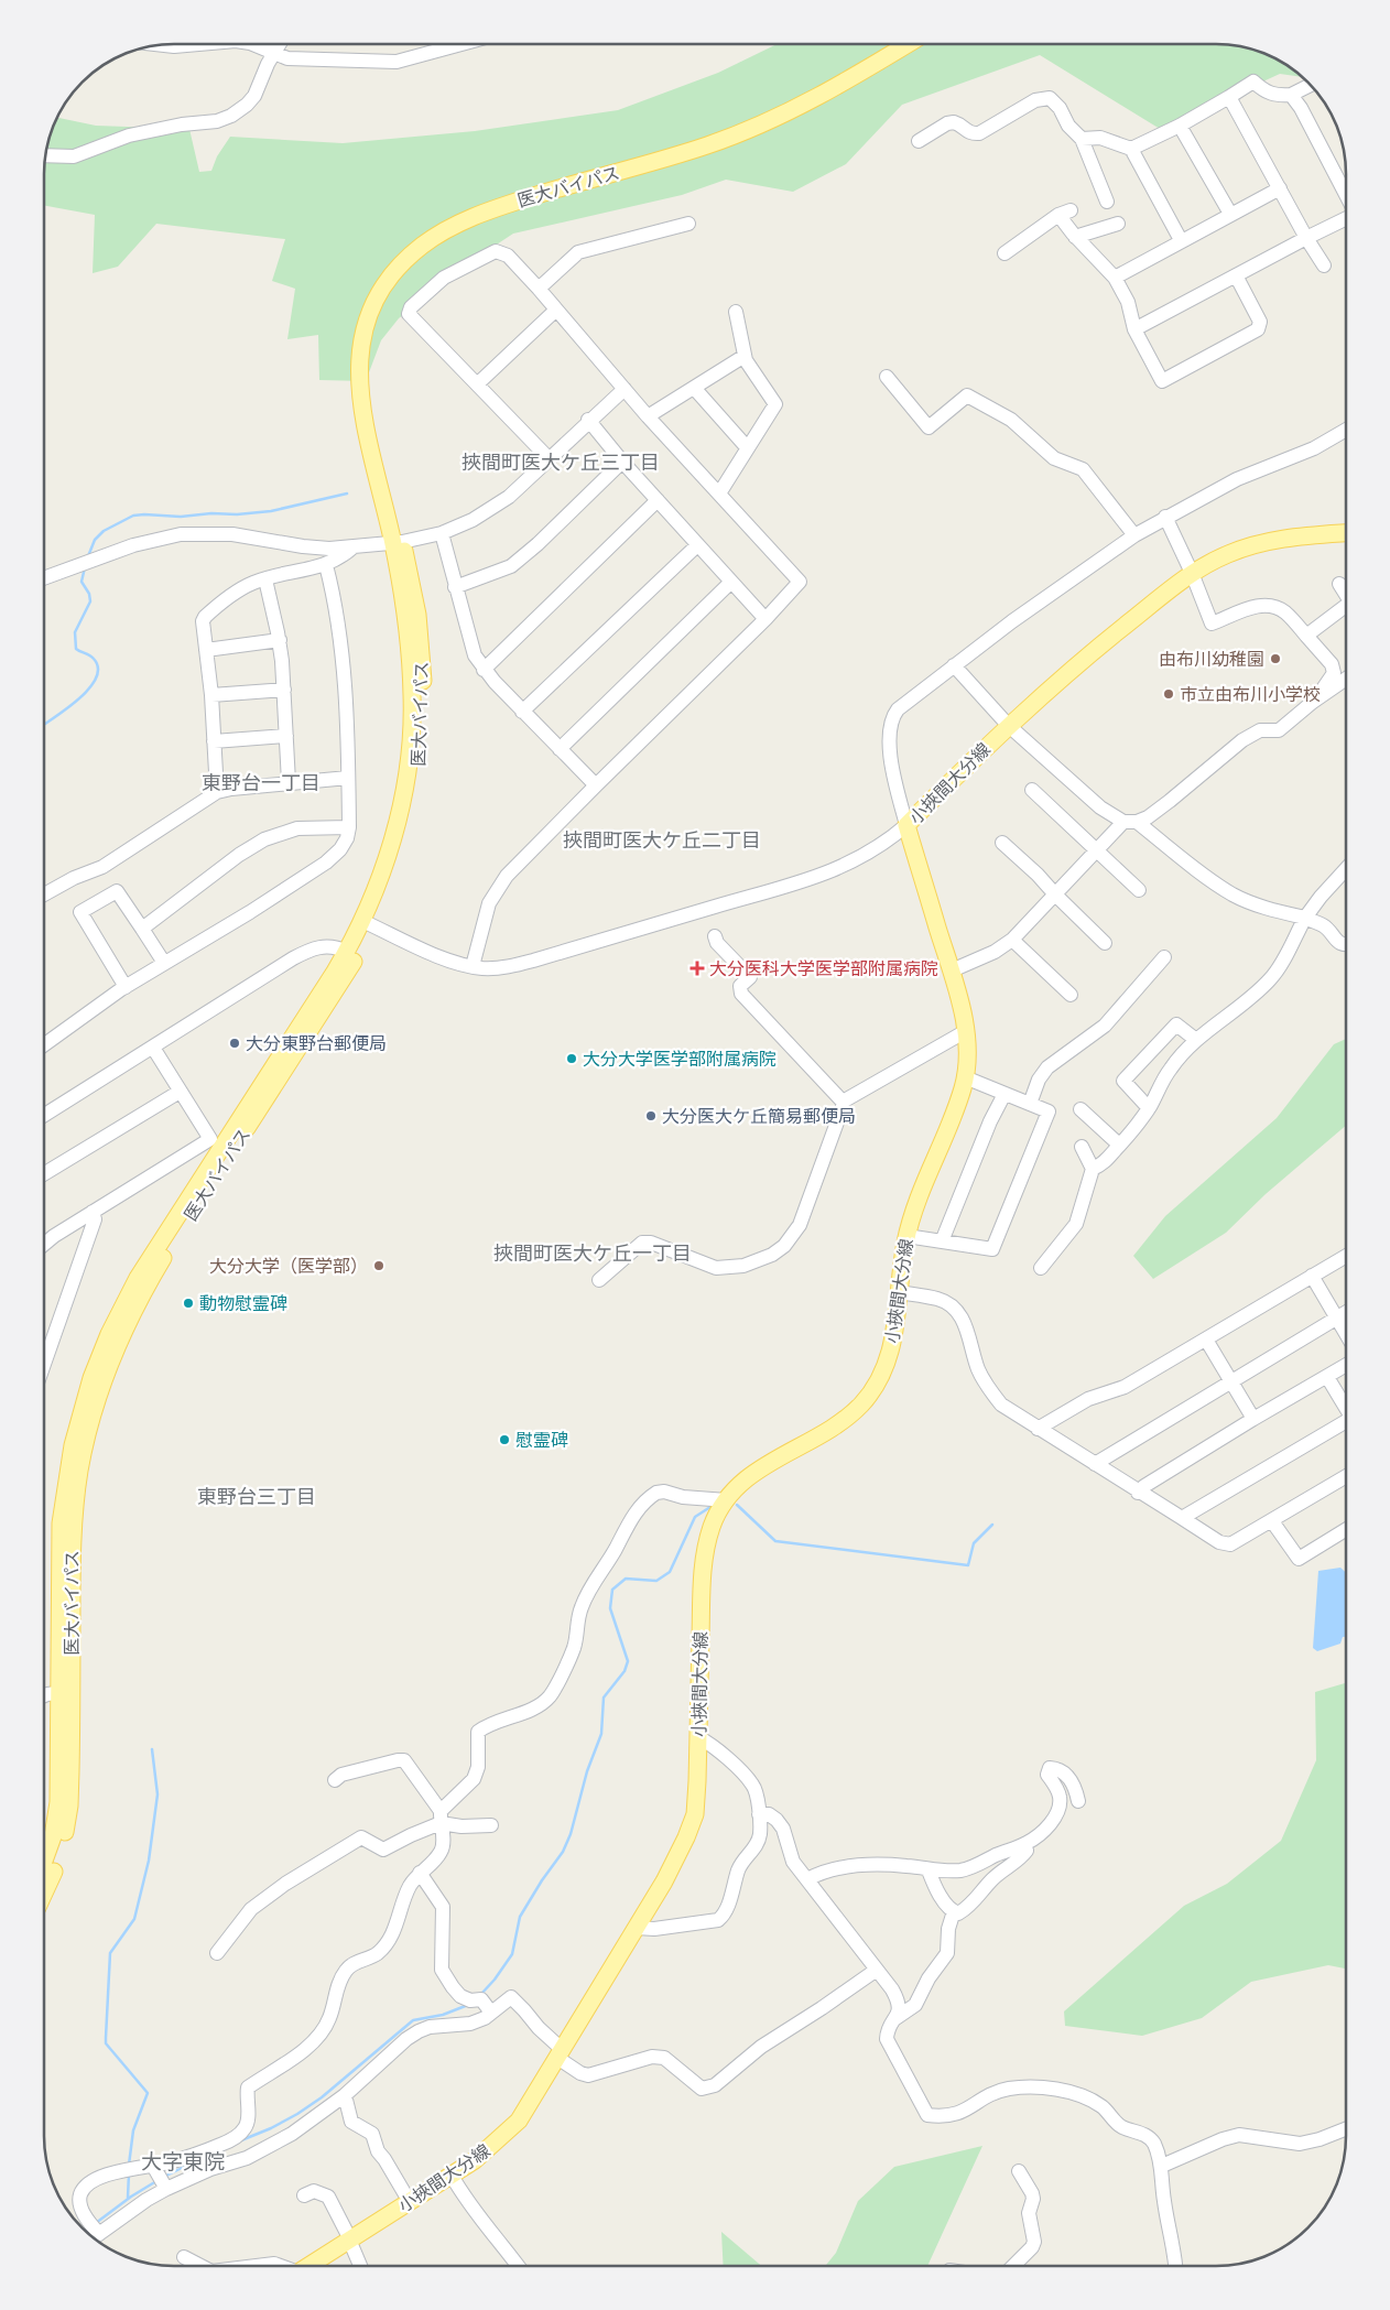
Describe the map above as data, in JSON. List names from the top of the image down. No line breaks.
{"streets":{"main road":["医大バイパス","小挾間大分線"]},"districts":["挾間町医大ケ丘三丁目","東野台一丁目","挾間町医大ケ丘二丁目","挾間町医大ケ丘一丁目","東野台三丁目","大字東院"],"places":{"other":["由布川幼稚園","市立由布川小学校","大分東野台郵便局","大分大学医学部附属病院","大分医大ケ丘簡易郵便局","大分大学（医学部）","動物慰霊碑","慰霊碑"],"health":["大分医科大学医学部附属病院"]}}
